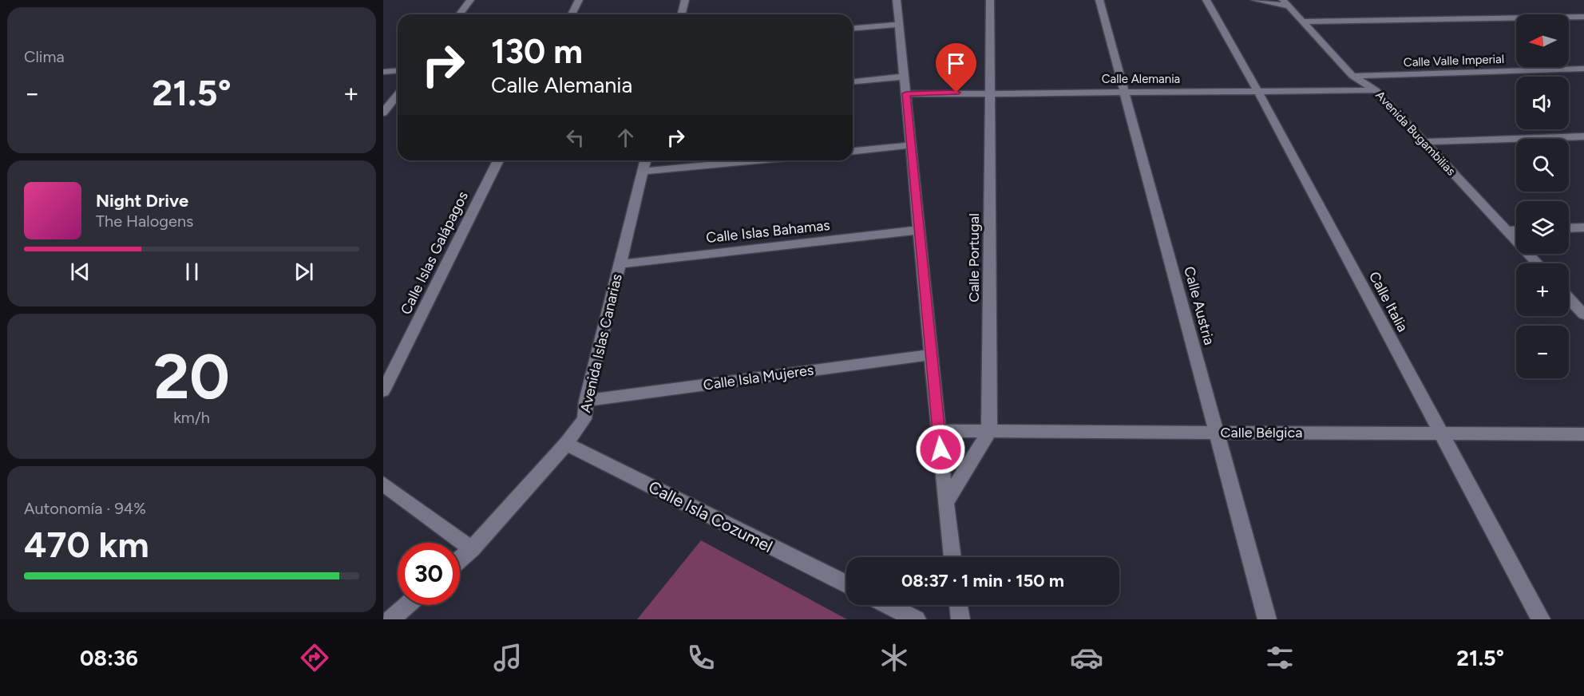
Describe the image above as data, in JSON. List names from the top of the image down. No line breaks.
{"streets":{"street":["Calle Valle Imperial","Calle Alemania","Avenida Bugambilias","Calle Islas Bahamas","Calle Islas Galápagos","Calle Portugal","Calle Italia","Calle Austria","Avenida Islas Canarias","Calle Isla Mujeres","Calle Bélgica","Calle Isla Cozumel"]},"crossings":[["Calle Valle Imperial","Avenida Bugambilias"],["Calle Alemania","Avenida Bugambilias"],["Calle Alemania","Calle Portugal"],["Calle Alemania","Calle Italia"],["Calle Alemania","Calle Austria"],["Calle Islas Bahamas","Avenida Islas Canarias"],["Calle Portugal","Calle Bélgica"],["Calle Italia","Calle Bélgica"],["Calle Austria","Calle Bélgica"],["Avenida Islas Canarias","Calle Isla Mujeres"],["Avenida Islas Canarias","Calle Isla Cozumel"]],"north":"left","page":{"tile":["Clima",["20","km/h"],["Autonomía · 94%","470 km"]],"map_buttons":["+","−"],"turn":["130 m","Calle Alemania"],"heat":["−","21.5°","+"],"song":["Night Drive","The Halogens"],"limit":"30","trip":"08:37 · 1 min · 150 m","tabs":["08:36","21.5°"]}}
